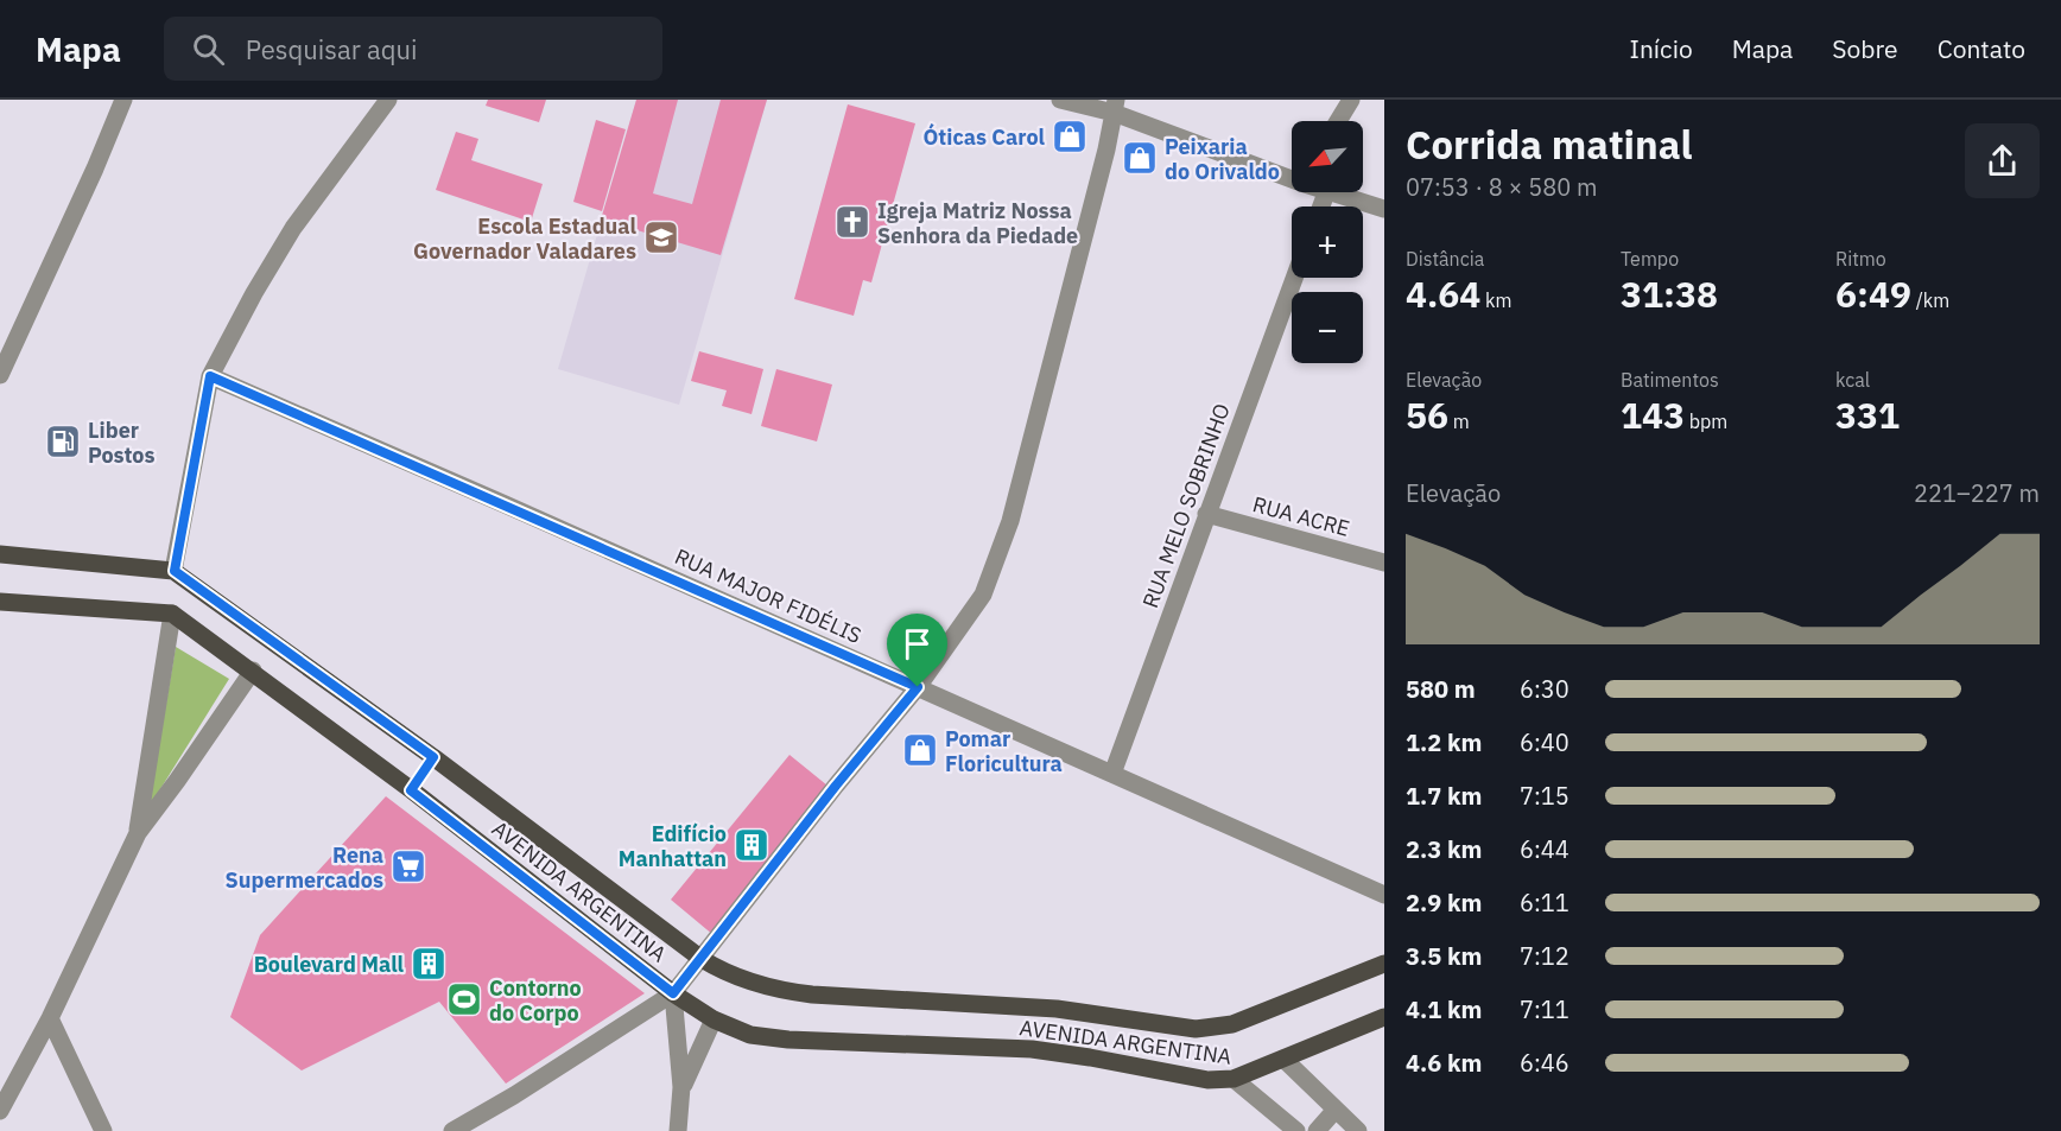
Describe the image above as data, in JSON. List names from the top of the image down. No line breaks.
{"streets":{"main road":["AVENIDA ARGENTINA"],"street":["RUA MELO SOBRINHO","RUA ACRE","RUA MAJOR FIDÉLIS"]},"crossings":[["RUA MELO SOBRINHO","RUA ACRE"],["RUA MELO SOBRINHO","RUA MAJOR FIDÉLIS"]],"places":{"shop":["Óticas Carol","Peixaria do Orivaldo","Pomar Floricultura"],"church":["Igreja Matriz Nossa Senhora da Piedade"],"school or university":["Escola Estadual Governador Valadares"],"fuel station":["Liber Postos"],"building":["Edifício Manhattan","Boulevard Mall"],"supermarket":["Rena Supermercados"],"sports":["Contorno do Corpo"]},"north":"bottom left","page":{"header":"Mapa","search":"Pesquisar aqui","nav":["Início","Mapa","Sobre","Contato"],"heading":["Corrida matinal","07:53 · 8 × 580 m"],"map_buttons":["+","−"],"stats":[["Distância","4.64 km"],["Tempo","31:38"],["Ritmo","6:49 /km"],["Elevação","56 m"],["Batimentos","143 bpm"],["kcal","331"]],"chart":["Elevação","221–227 m"],"list":[{"name":"580 m","note":"6:30"},{"name":"1.2 km","note":"6:40"},{"name":"1.7 km","note":"7:15"},{"name":"2.3 km","note":"6:44"},{"name":"2.9 km","note":"6:11"},{"name":"3.5 km","note":"7:12"},{"name":"4.1 km","note":"7:11"},{"name":"4.6 km","note":"6:46"}]}}
